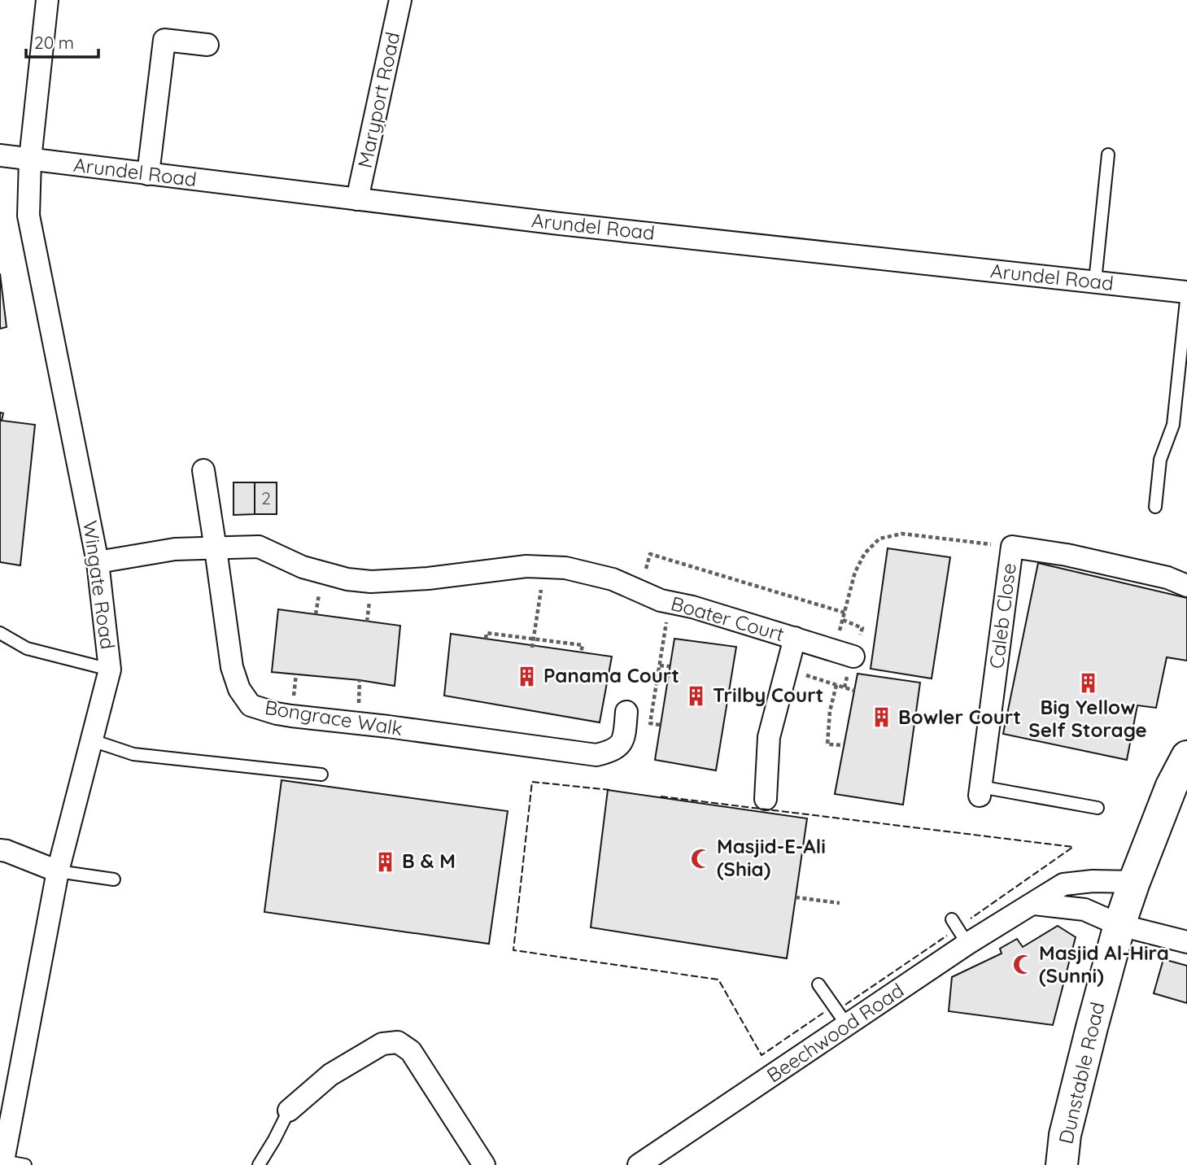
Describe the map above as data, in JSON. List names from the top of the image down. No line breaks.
{"streets":{"main road":["Dunstable Road"],"street":["Maryport Road","Arundel Road","Wingate Road","Caleb Close","Boater Court","Bongrace Walk","Beechwood Road"]},"crossings":[["Maryport Road","Arundel Road"],["Arundel Road","Wingate Road"],["Wingate Road","Boater Court"],["Boater Court","Bongrace Walk"],["Beechwood Road","Dunstable Road"]],"places":{"building":["Panama Court","Big Yellow Self Storage","Trilby Court","Bowler Court","B & M"],"mosque":["Masjid-E-Ali (Shia)","Masjid Al-Hira (Sunni)"]},"house_numbers":["2"],"scale_bar":"20 m"}
